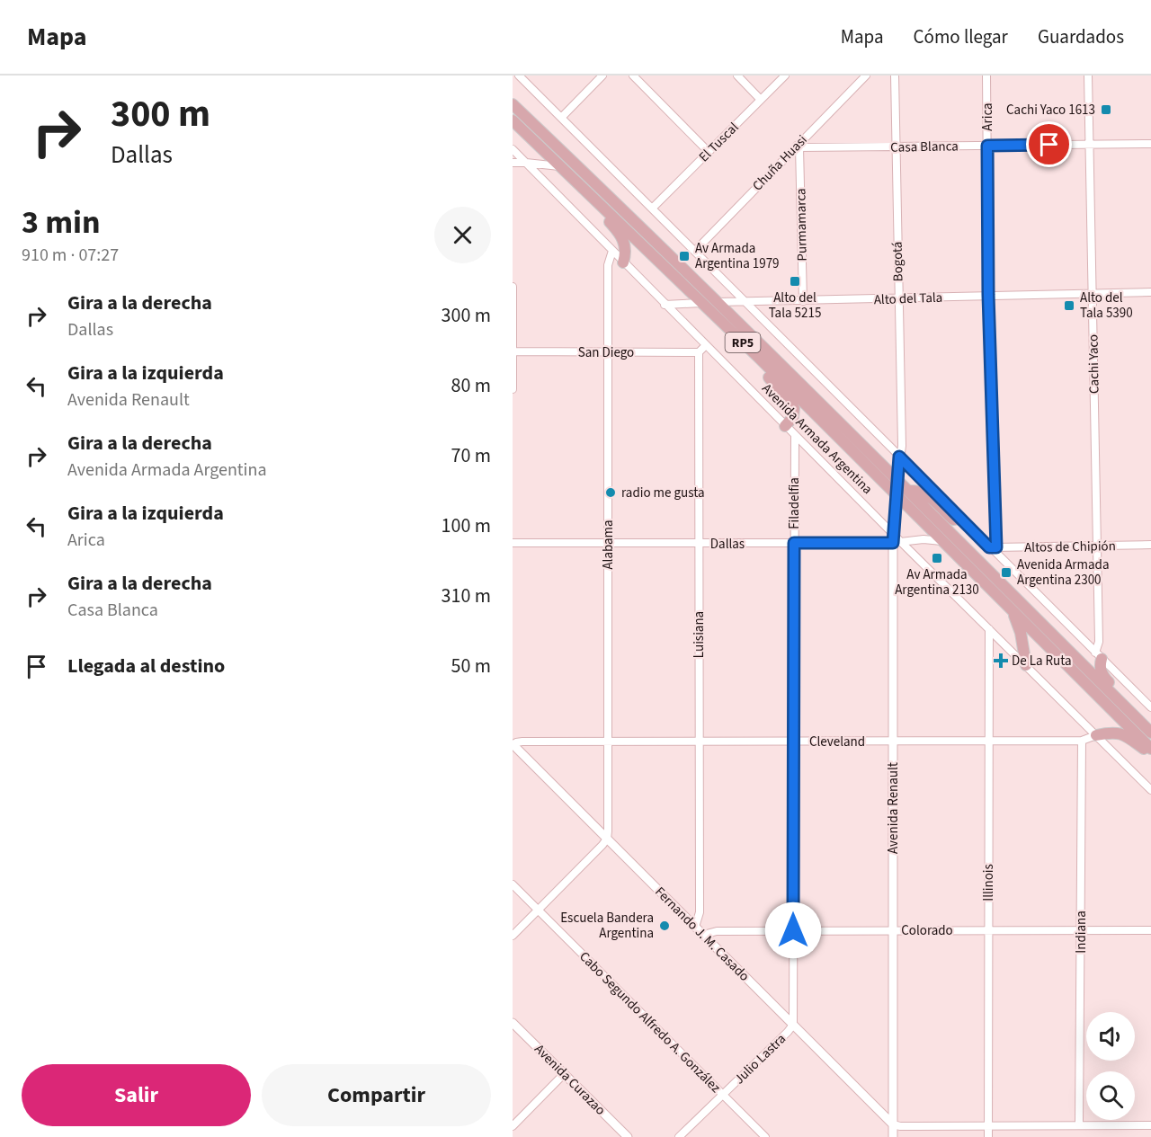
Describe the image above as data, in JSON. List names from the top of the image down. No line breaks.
{"streets":{"main road":["RP5","Avenida Armada Argentina"],"street":["Arica","El Tuscal","Casa Blanca","Chuña Huasi","Purmamarca","Bogotá","Alto del Tala","San Diego","Cachi Yaco","Filadelfia","Dallas","Alabama","Altos de Chipión","Luisiana","Cleveland","Avenida Renault","Illinois","Colorado","Indiana","Fernando J. M. Casado","Cabo Segundo Alfredo A. González","Julio Lastra","Avenida Curazao"]},"crossings":[["Arica","Casa Blanca"],["Arica","Alto del Tala"],["Arica","Altos de Chipión"],["Casa Blanca","Chuña Huasi"],["Casa Blanca","Purmamarca"],["Casa Blanca","Bogotá"],["Casa Blanca","Cachi Yaco"],["Chuña Huasi","Purmamarca"],["Purmamarca","Alto del Tala"],["Bogotá","Alto del Tala"],["Bogotá","Avenida Armada Argentina"],["Bogotá","Avenida Renault"],["Alto del Tala","Cachi Yaco"],["Alto del Tala","Avenida Armada Argentina"],["San Diego","Alabama"],["San Diego","Luisiana"],["Cachi Yaco","Altos de Chipión"],["Avenida Armada Argentina","Filadelfia"],["Avenida Armada Argentina","Dallas"],["Avenida Armada Argentina","Alabama"],["Avenida Armada Argentina","Cleveland"],["Avenida Armada Argentina","Avenida Renault"],["Avenida Armada Argentina","Illinois"],["Filadelfia","Dallas"],["Filadelfia","Cleveland"],["Filadelfia","Colorado"],["Filadelfia","Fernando J. M. Casado"],["Filadelfia","Julio Lastra"],["Dallas","Alabama"],["Dallas","Luisiana"],["Dallas","Avenida Renault"],["Alabama","Cleveland"],["Alabama","Fernando J. M. Casado"],["Luisiana","Cleveland"],["Luisiana","Fernando J. M. Casado"],["Cleveland","Avenida Renault"],["Cleveland","Illinois"],["Cleveland","Indiana"],["Cleveland","Fernando J. M. Casado"],["Avenida Renault","Colorado"],["Avenida Renault","Fernando J. M. Casado"],["Illinois","Colorado"],["Colorado","Indiana"],["Colorado","Fernando J. M. Casado"],["Fernando J. M. Casado","Julio Lastra"],["Cabo Segundo Alfredo A. González","Julio Lastra"]],"places":{"transit":["Cachi Yaco 1613","Av Armada Argentina 1979","Alto del Tala 5215","Alto del Tala 5390","Av Armada Argentina 2130","Avenida Armada Argentina 2300"],"other":["radio me gusta","Escuela Bandera Argentina"],"health":["De La Ruta"]},"page":{"header":"Mapa","nav":["Mapa","Cómo llegar","Guardados"],"turn":["300 m","Dallas"],"heading":["3 min","910 m · 07:27"],"list":[{"name":"Gira a la derecha","note":"Dallas","value":"300 m"},{"name":"Gira a la izquierda","note":"Avenida Renault","value":"80 m"},{"name":"Gira a la derecha","note":"Avenida Armada Argentina","value":"70 m"},{"name":"Gira a la izquierda","note":"Arica","value":"100 m"},{"name":"Gira a la derecha","note":"Casa Blanca","value":"310 m"},{"name":"Llegada al destino","value":"50 m"}],"buttons":["Salir","Compartir"]}}
